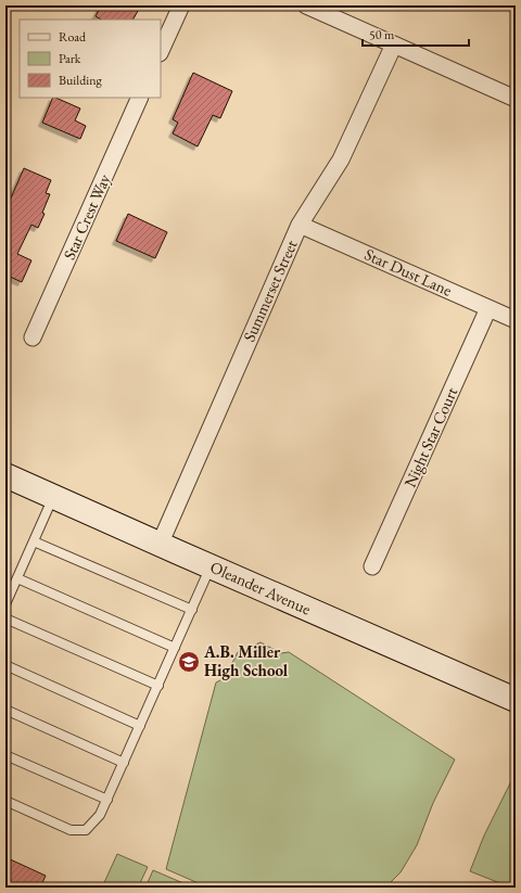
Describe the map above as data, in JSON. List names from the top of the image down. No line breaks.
{"streets":{"street":["Star Crest Way","Star Dust Lane","Summerset Street","Night Star Court","Oleander Avenue"]},"crossings":[["Star Dust Lane","Summerset Street"],["Star Dust Lane","Night Star Court"],["Summerset Street","Oleander Avenue"]],"places":{"school or university":["A.B. Miller High School"]},"legend":["Road","Park","Building"],"scale_bar":"50 m"}
